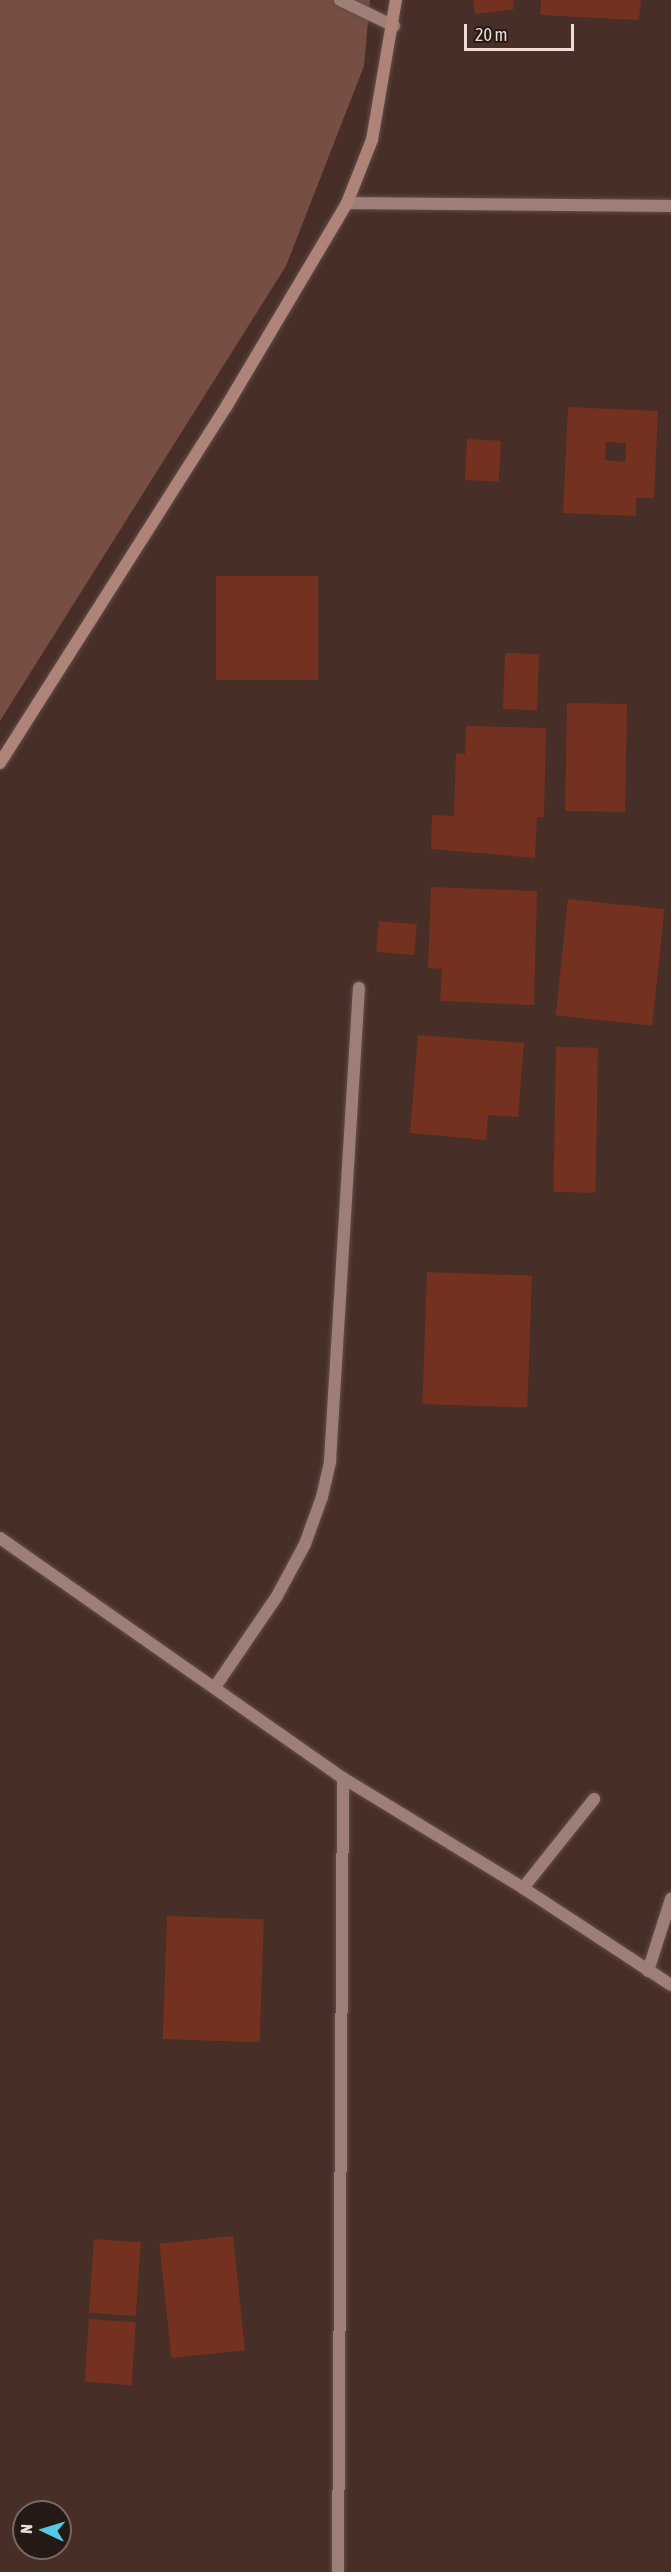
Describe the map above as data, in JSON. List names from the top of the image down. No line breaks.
{"scale_bar":"20 m","north":"left"}
